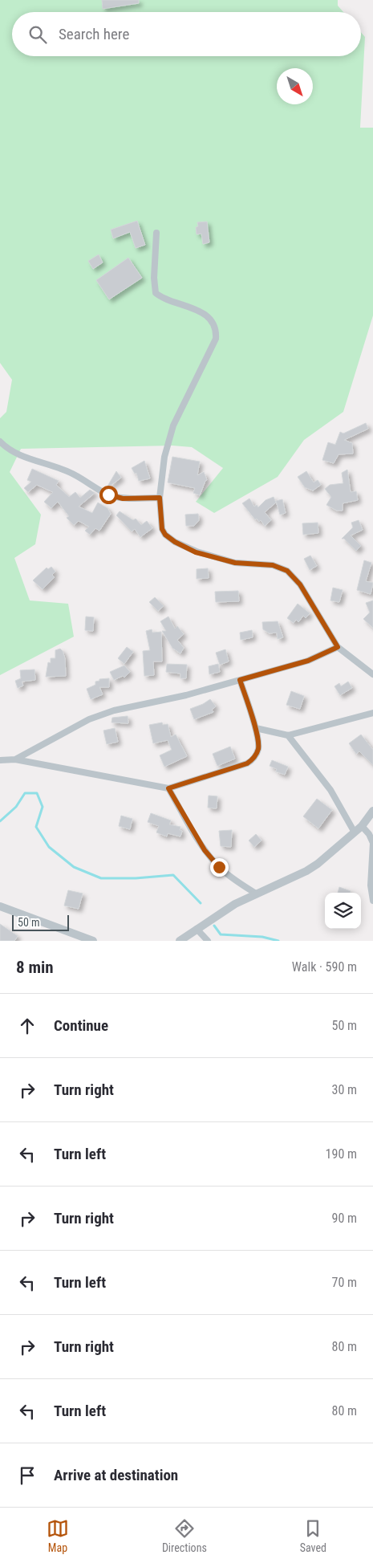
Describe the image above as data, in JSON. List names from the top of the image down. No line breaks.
{"scale_bar":"50 m","north":"bottom right","page":{"search":"Search here","scale":"50 m","heading":["8 min","Walk · 590 m"],"list":[["Continue","50 m"],["Turn right","30 m"],["Turn left","190 m"],["Turn right","90 m"],["Turn left","70 m"],["Turn right","80 m"],["Turn left","80 m"],"Arrive at destination"],"nav":["Map","Directions","Saved"]}}
